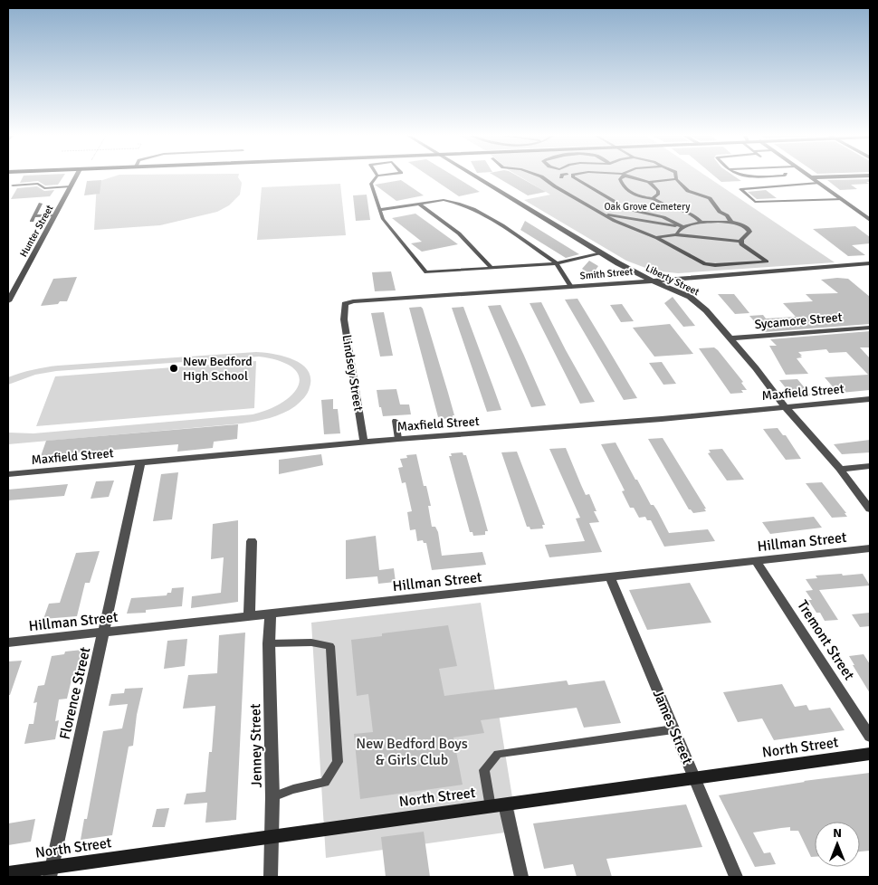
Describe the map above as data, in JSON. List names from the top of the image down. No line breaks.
{"streets":{"main road":["North Street"],"street":["Hunter Street","Smith Street","Liberty Street","Sycamore Street","Lindsey Street","Maxfield Street","Hillman Street","Tremont Street","Florence Street","James Street","Jenney Street"]},"crossings":[["Smith Street","Liberty Street"],["Smith Street","Lindsey Street"],["Liberty Street","Sycamore Street"],["Liberty Street","Maxfield Street"],["Lindsey Street","Maxfield Street"],["Maxfield Street","Florence Street"],["Hillman Street","Tremont Street"],["Hillman Street","Florence Street"],["Hillman Street","James Street"],["Hillman Street","Jenney Street"],["Florence Street","North Street"],["James Street","North Street"],["Jenney Street","North Street"]],"parks":["Oak Grove Cemetery","New Bedford Boys & Girls Club"],"places":["New Bedford High School"],"north":"top"}
